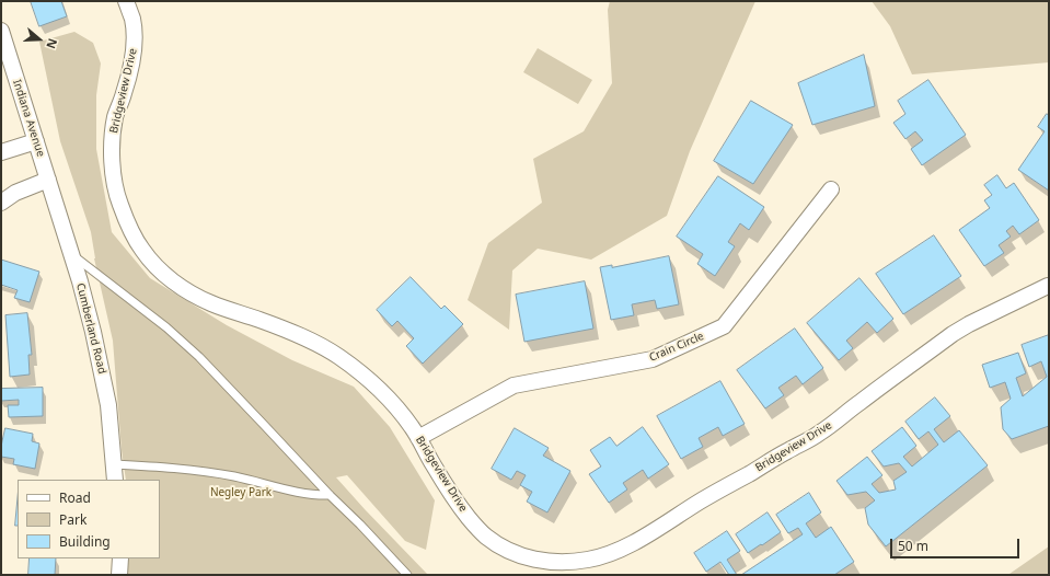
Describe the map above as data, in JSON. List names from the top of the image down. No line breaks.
{"streets":{"street":["Bridgeview Drive","Indiana Avenue","Cumberland Road","Crain Circle"]},"crossings":[["Bridgeview Drive","Crain Circle"],["Indiana Avenue","Cumberland Road"]],"parks":["Negley Park"],"legend":["Road","Park","Building"],"scale_bar":"50 m","north":"right"}
